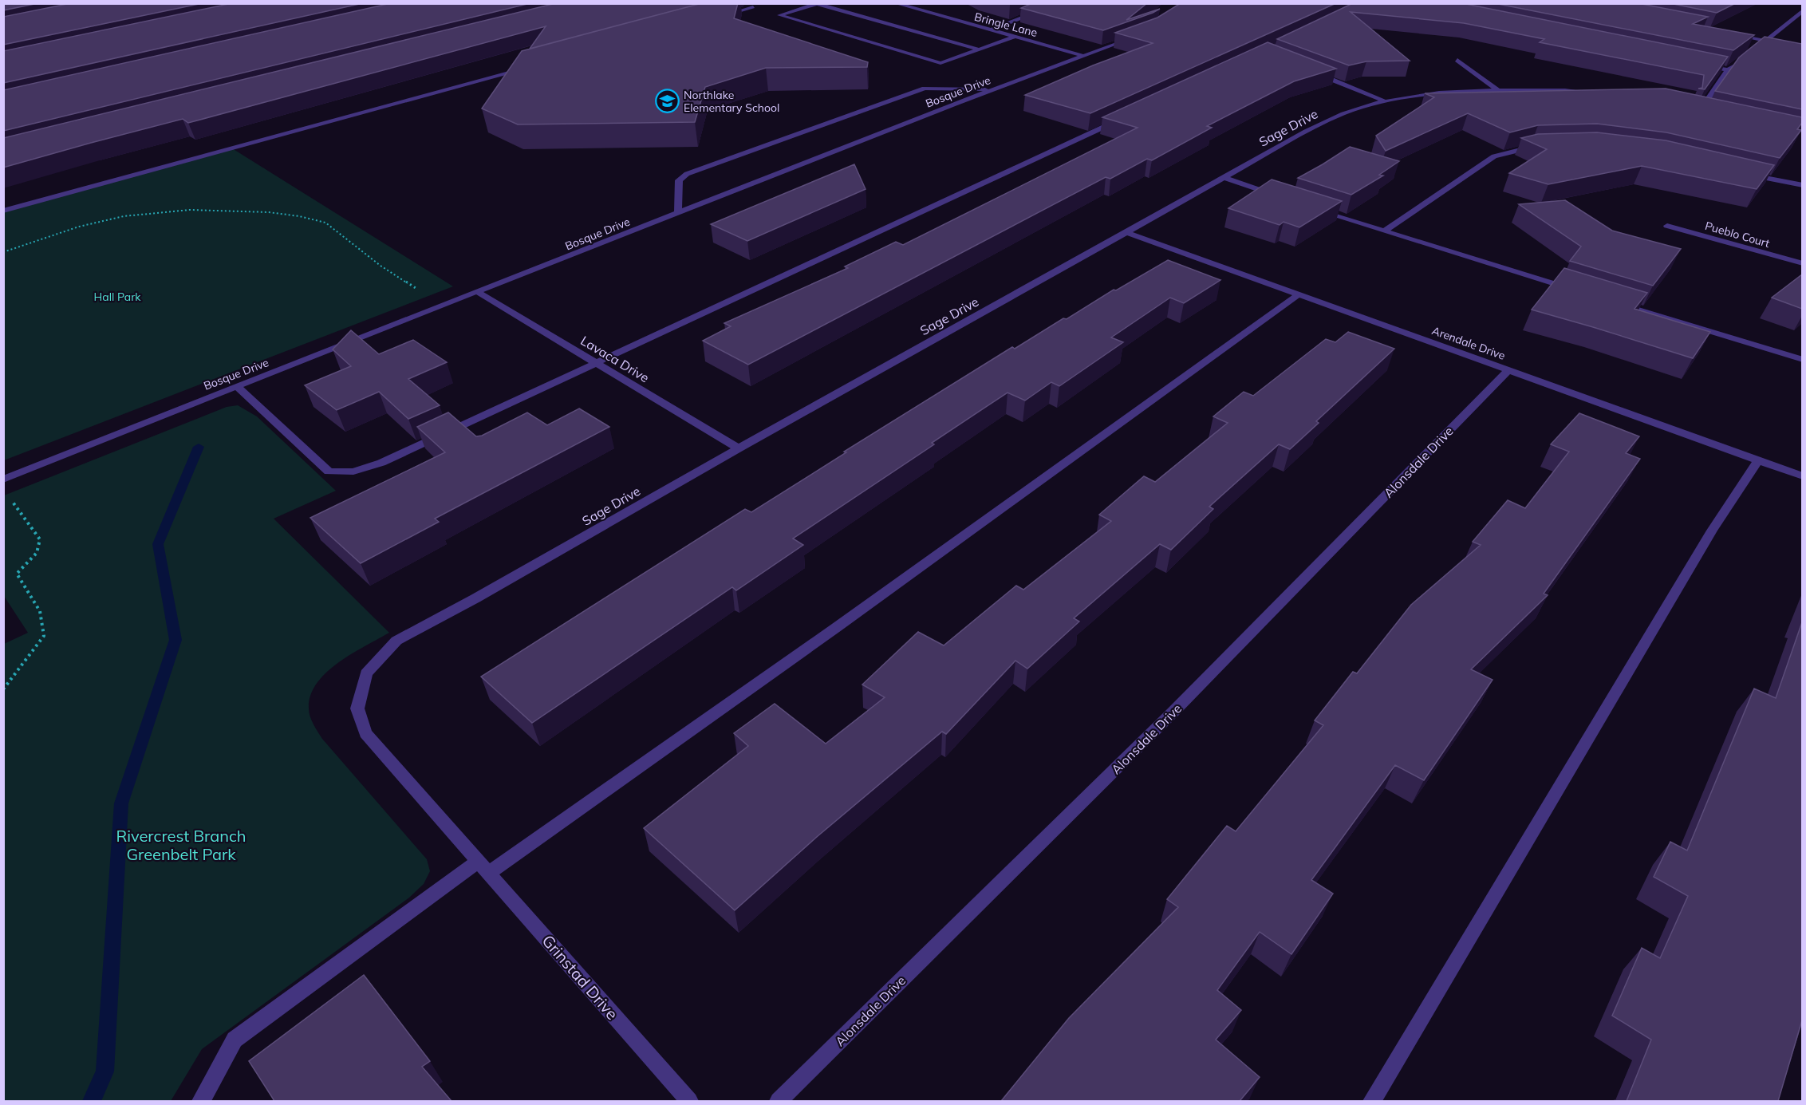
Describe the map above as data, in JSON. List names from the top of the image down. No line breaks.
{"streets":{"street":["Bringle Lane","Bosque Drive","Sage Drive","Pueblo Court","Arendale Drive","Lavaca Drive","Alonsdale Drive","Grinstad Drive"]},"crossings":[["Bringle Lane","Bosque Drive"],["Bosque Drive","Lavaca Drive"],["Sage Drive","Arendale Drive"],["Sage Drive","Lavaca Drive"],["Sage Drive","Grinstad Drive"],["Arendale Drive","Alonsdale Drive"]],"parks":["Hall Park","Rivercrest Branch Greenbelt Park"],"places":{"school or university":["Northlake Elementary School"]}}
